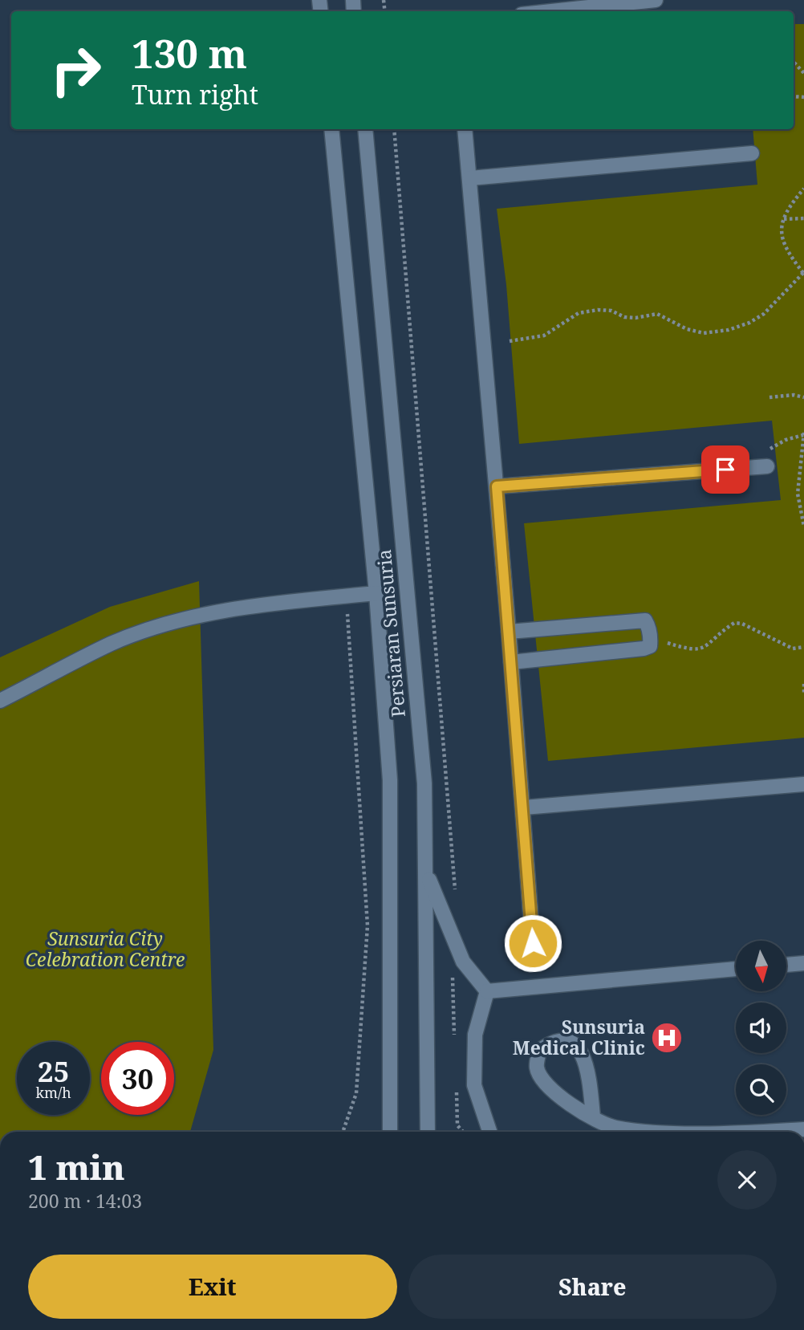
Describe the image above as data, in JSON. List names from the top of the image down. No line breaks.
{"streets":{"street":["Persiaran Sunsuria"]},"parks":["Sunsuria City Celebration Centre"],"places":{"hospital":["Sunsuria Medical Clinic"]},"north":"bottom","page":{"turn":["130 m","Turn right"],"speed":"25 km/h","limit":"30","heading":["1 min","200 m · 14:03"],"buttons":["Exit","Share"]}}
